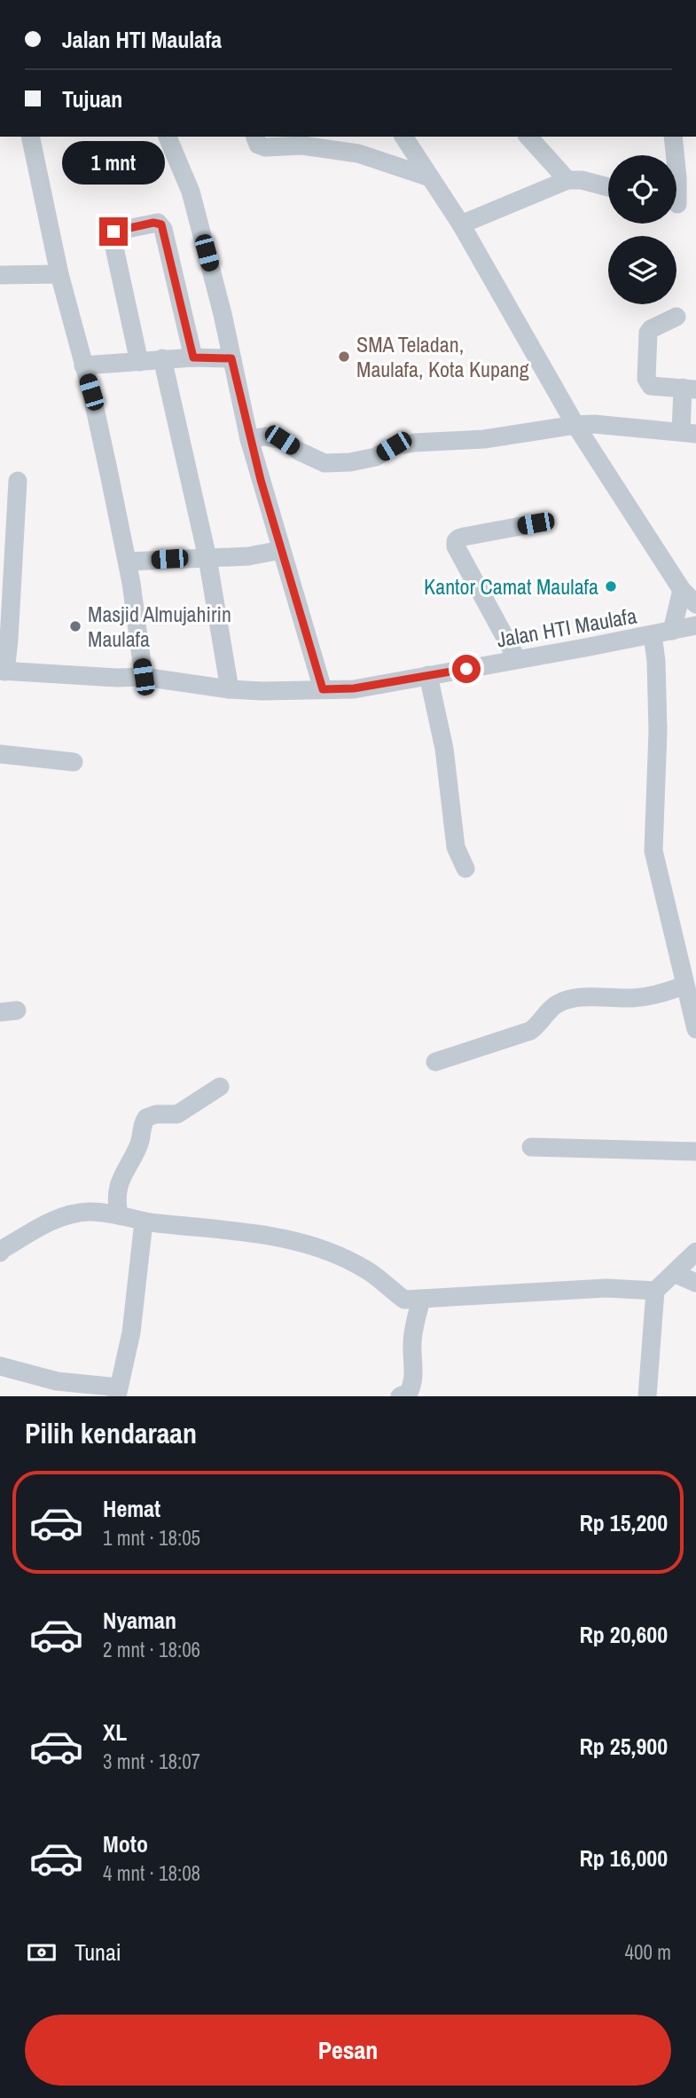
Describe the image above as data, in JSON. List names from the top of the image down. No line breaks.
{"streets":{"street":["Jalan HTI Maulafa"]},"places":["SMA Teladan, Maulafa, Kota Kupang","Kantor Camat Maulafa","Masjid Almujahirin Maulafa"],"page":{"banner":["Jalan HTI Maulafa","Tujuan"],"bubble":"1 mnt","heading":"Pilih kendaraan","list":[{"name":"Hemat","note":"1 mnt · 18:05","value":"Rp 15,200"},{"name":"Nyaman","note":"2 mnt · 18:06","value":"Rp 20,600"},{"name":"XL","note":"3 mnt · 18:07","value":"Rp 25,900"},{"name":"Moto","note":"4 mnt · 18:08","value":"Rp 16,000"}],"pay":["Tunai","400 m"],"buttons":"Pesan"}}
